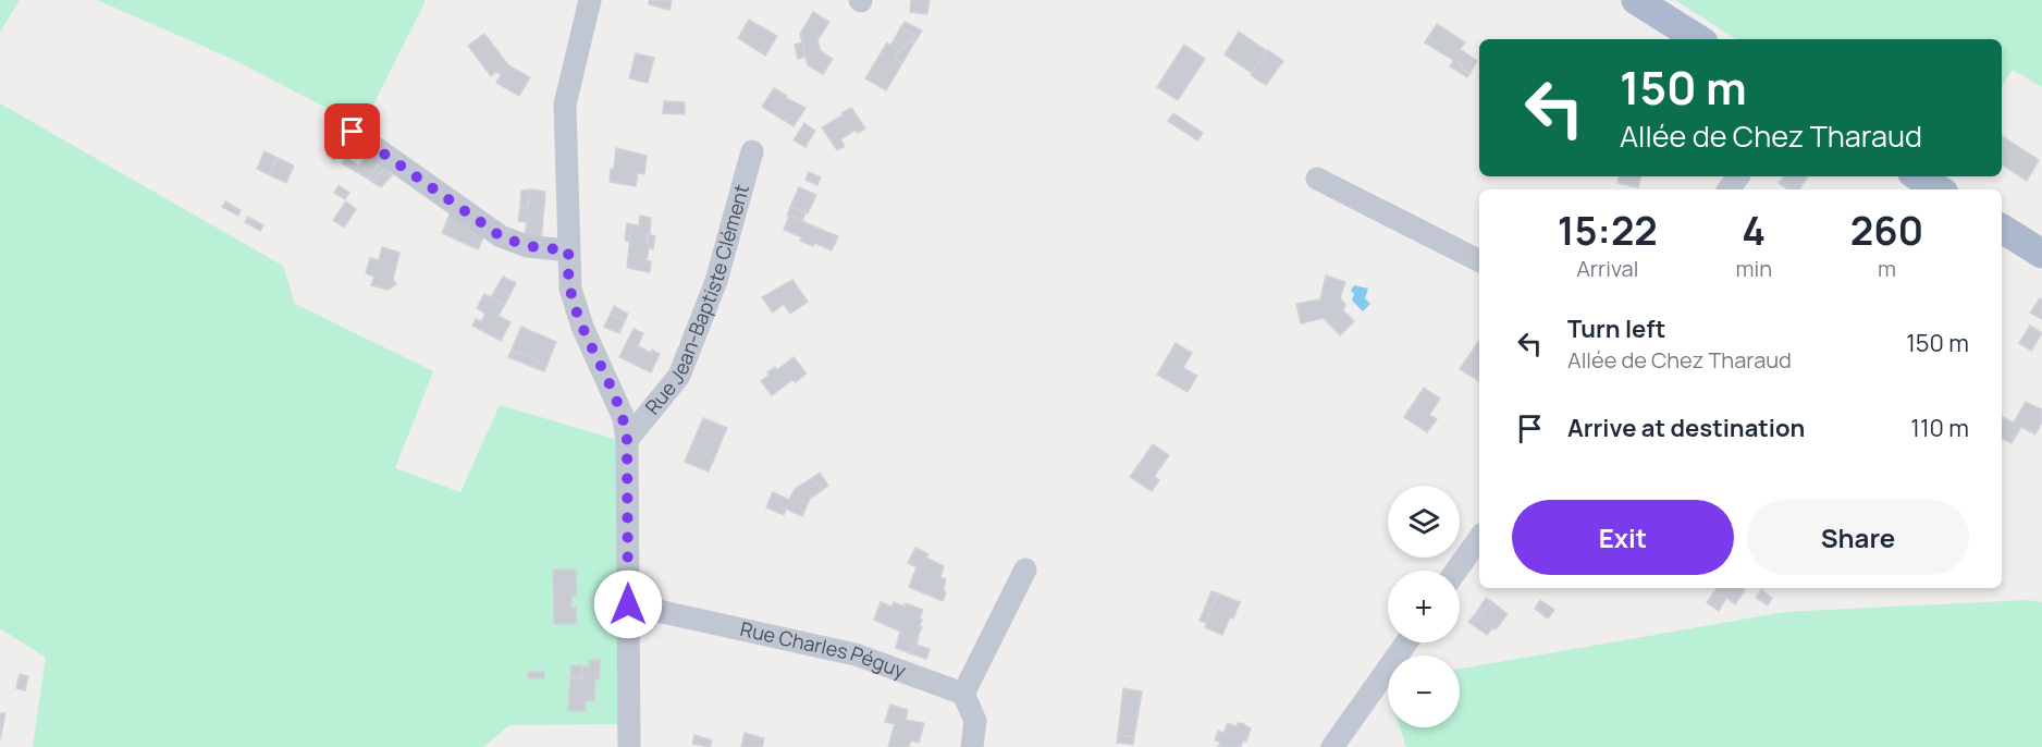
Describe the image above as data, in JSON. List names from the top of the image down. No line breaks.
{"streets":{"street":["Rue Jean-Baptiste Clément","Rue Charles Péguy"]},"page":{"turn":["150 m","Allée de Chez Tharaud"],"eta":["15:22","Arrival","4","min","260","m"],"list":[{"name":"Turn left","note":"Allée de Chez Tharaud","value":"150 m"},{"name":"Arrive at destination","value":"110 m"}],"map_buttons":["+","−"],"buttons":["Exit","Share"]}}
